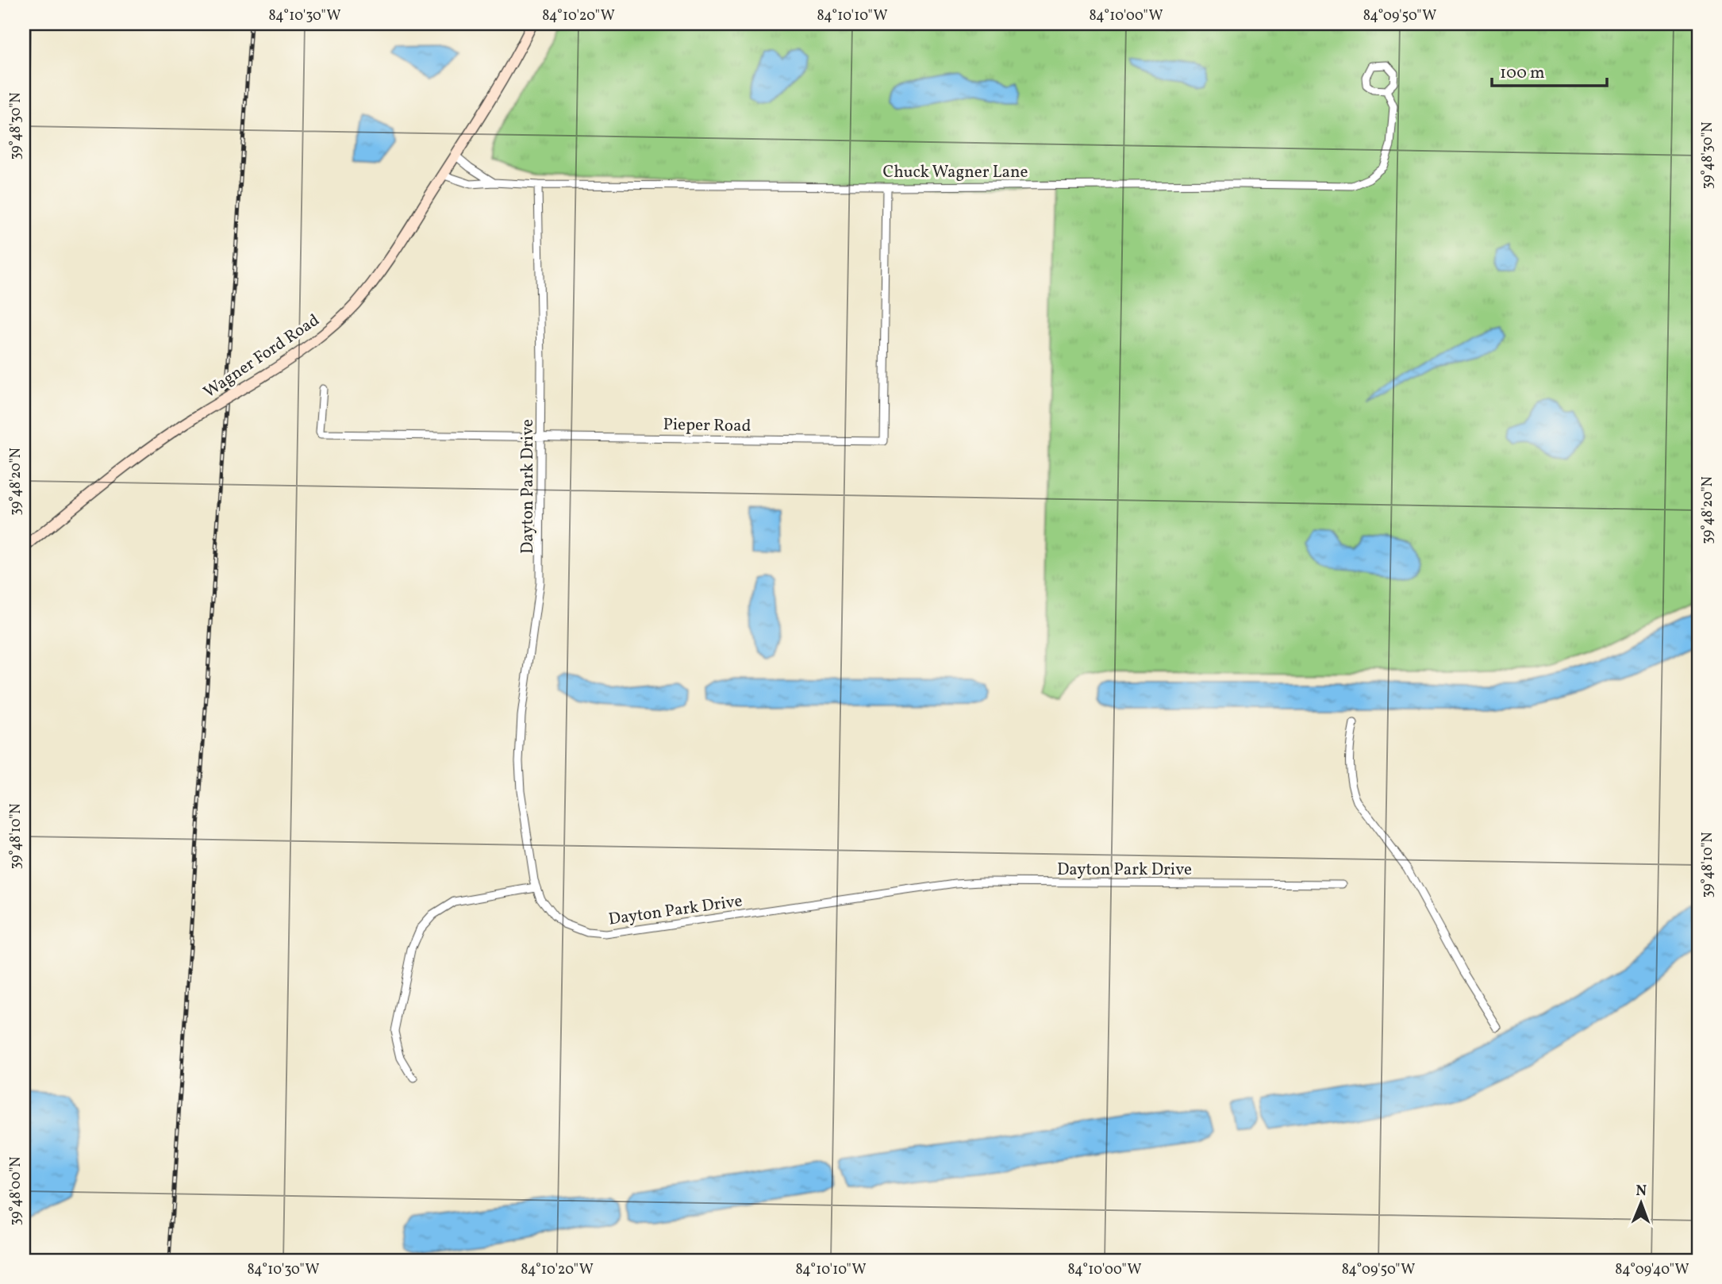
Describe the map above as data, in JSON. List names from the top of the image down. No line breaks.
{"streets":{"main road":["Wagner Ford Road"],"street":["Chuck Wagner Lane","Pieper Road","Dayton Park Drive"]},"crossings":[["Chuck Wagner Lane","Wagner Ford Road"],["Chuck Wagner Lane","Pieper Road"],["Chuck Wagner Lane","Dayton Park Drive"],["Pieper Road","Dayton Park Drive"]],"scale_bar":"100 m","north":"top","coordinates":["84°10'30\"W","84°10'20\"W","84°10'10\"W","84°10'00\"W","84°09'50\"W","39°48'30\"N","39°48'20\"N","39°48'10\"N","39°48'00\"N","84°09'40\"W"]}
